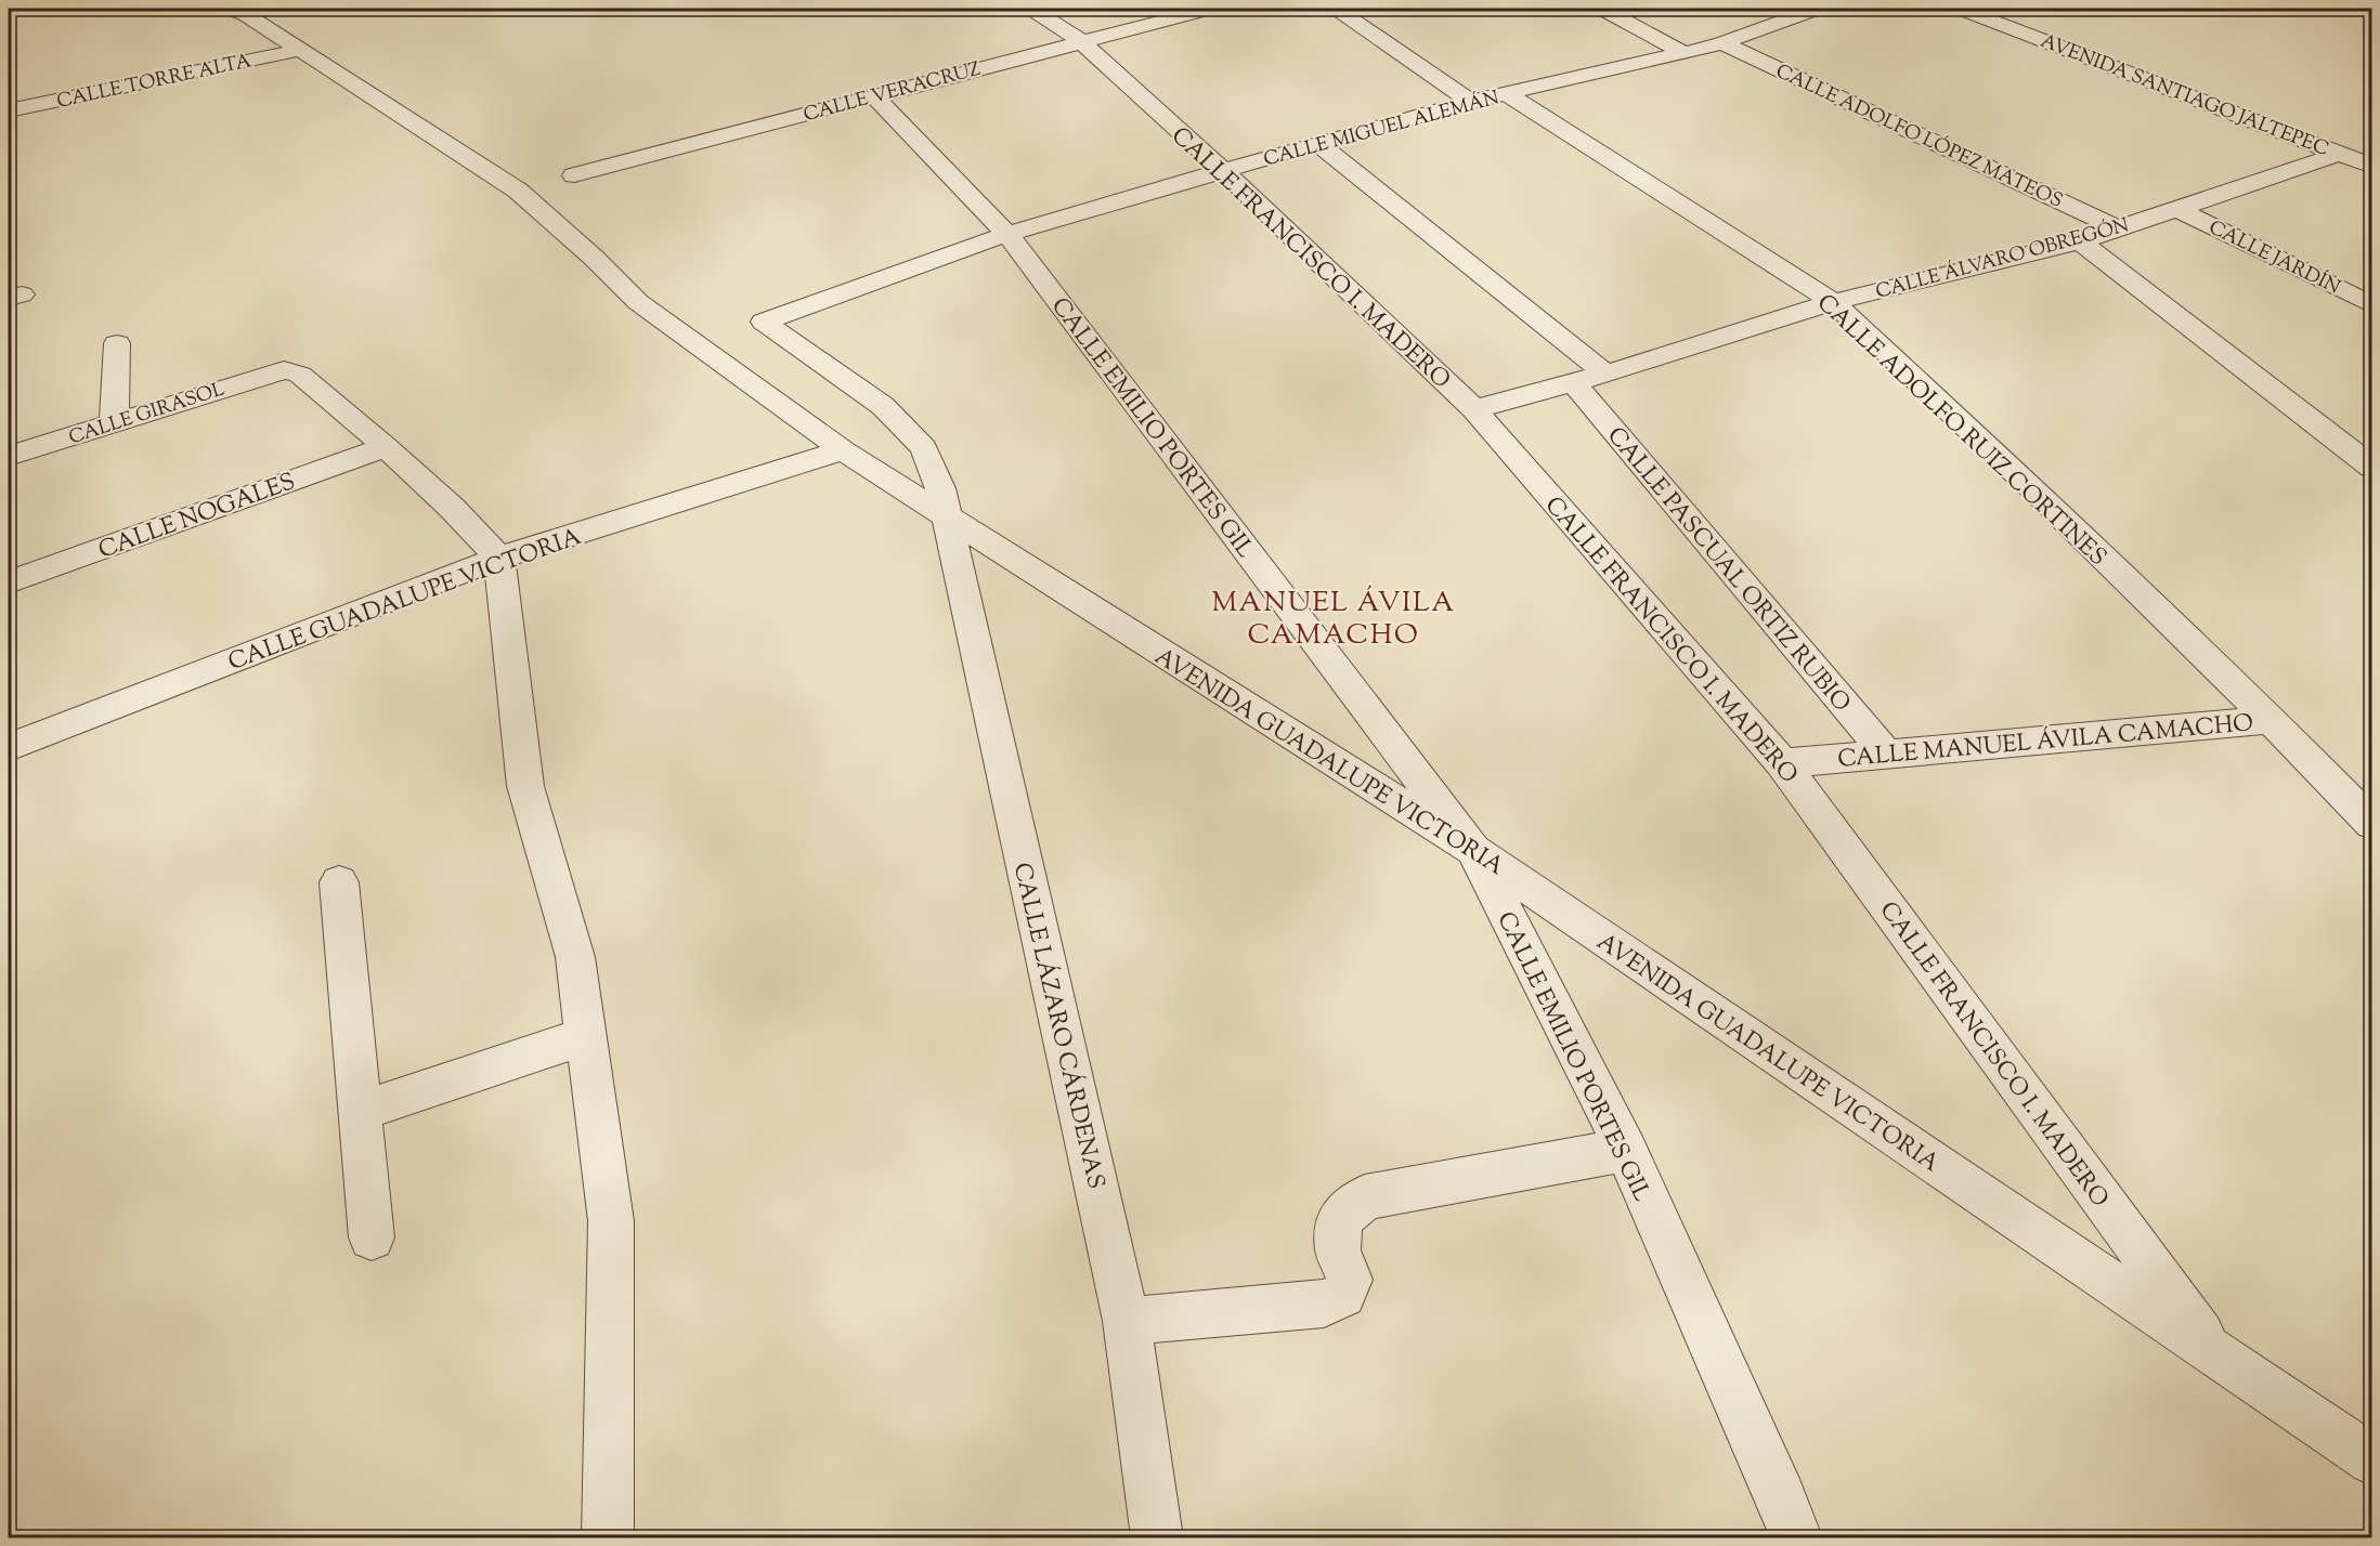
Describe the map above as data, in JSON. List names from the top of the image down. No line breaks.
{"streets":{"street":["CALLE TORRE ALTA","CALLE VERACRUZ","AVENIDA SANTIAGO JALTEPEC","CALLE MIGUEL ALEMÁN","CALLE ADOLFO LÓPEZ MATEOS","CALLE FRANCISCO I. MADERO","CALLE JARDÍN","CALLE ÁLVARO OBREGÓN","CALLE GIRASOL","CALLE EMILIO PORTES GIL","CALLE ADOLFO RUIZ CORTINES","CALLE NOGALES","CALLE PASCUAL ORTIZ RUBIO","CALLE GUADALUPE VICTORIA","CALLE MANUEL ÁVILA CAMACHO","AVENIDA GUADALUPE VICTORIA","CALLE LÁZARO CÁRDENAS"]},"crossings":[["CALLE TORRE ALTA","AVENIDA GUADALUPE VICTORIA"],["CALLE VERACRUZ","CALLE FRANCISCO I. MADERO"],["CALLE VERACRUZ","CALLE EMILIO PORTES GIL"],["AVENIDA SANTIAGO JALTEPEC","CALLE ÁLVARO OBREGÓN"],["CALLE MIGUEL ALEMÁN","CALLE ADOLFO LÓPEZ MATEOS"],["CALLE MIGUEL ALEMÁN","CALLE FRANCISCO I. MADERO"],["CALLE MIGUEL ALEMÁN","CALLE EMILIO PORTES GIL"],["CALLE MIGUEL ALEMÁN","CALLE ADOLFO RUIZ CORTINES"],["CALLE MIGUEL ALEMÁN","CALLE LÁZARO CÁRDENAS"],["CALLE ADOLFO LÓPEZ MATEOS","CALLE ÁLVARO OBREGÓN"],["CALLE FRANCISCO I. MADERO","CALLE ÁLVARO OBREGÓN"],["CALLE FRANCISCO I. MADERO","CALLE MANUEL ÁVILA CAMACHO"],["CALLE FRANCISCO I. MADERO","AVENIDA GUADALUPE VICTORIA"],["CALLE JARDÍN","CALLE ÁLVARO OBREGÓN"],["CALLE ÁLVARO OBREGÓN","CALLE ADOLFO RUIZ CORTINES"],["CALLE ÁLVARO OBREGÓN","CALLE PASCUAL ORTIZ RUBIO"],["CALLE GIRASOL","CALLE NOGALES"],["CALLE EMILIO PORTES GIL","AVENIDA GUADALUPE VICTORIA"],["CALLE ADOLFO RUIZ CORTINES","CALLE MANUEL ÁVILA CAMACHO"],["CALLE PASCUAL ORTIZ RUBIO","CALLE MANUEL ÁVILA CAMACHO"],["CALLE GUADALUPE VICTORIA","AVENIDA GUADALUPE VICTORIA"],["AVENIDA GUADALUPE VICTORIA","CALLE LÁZARO CÁRDENAS"]],"districts":["MANUEL ÁVILA CAMACHO"]}
